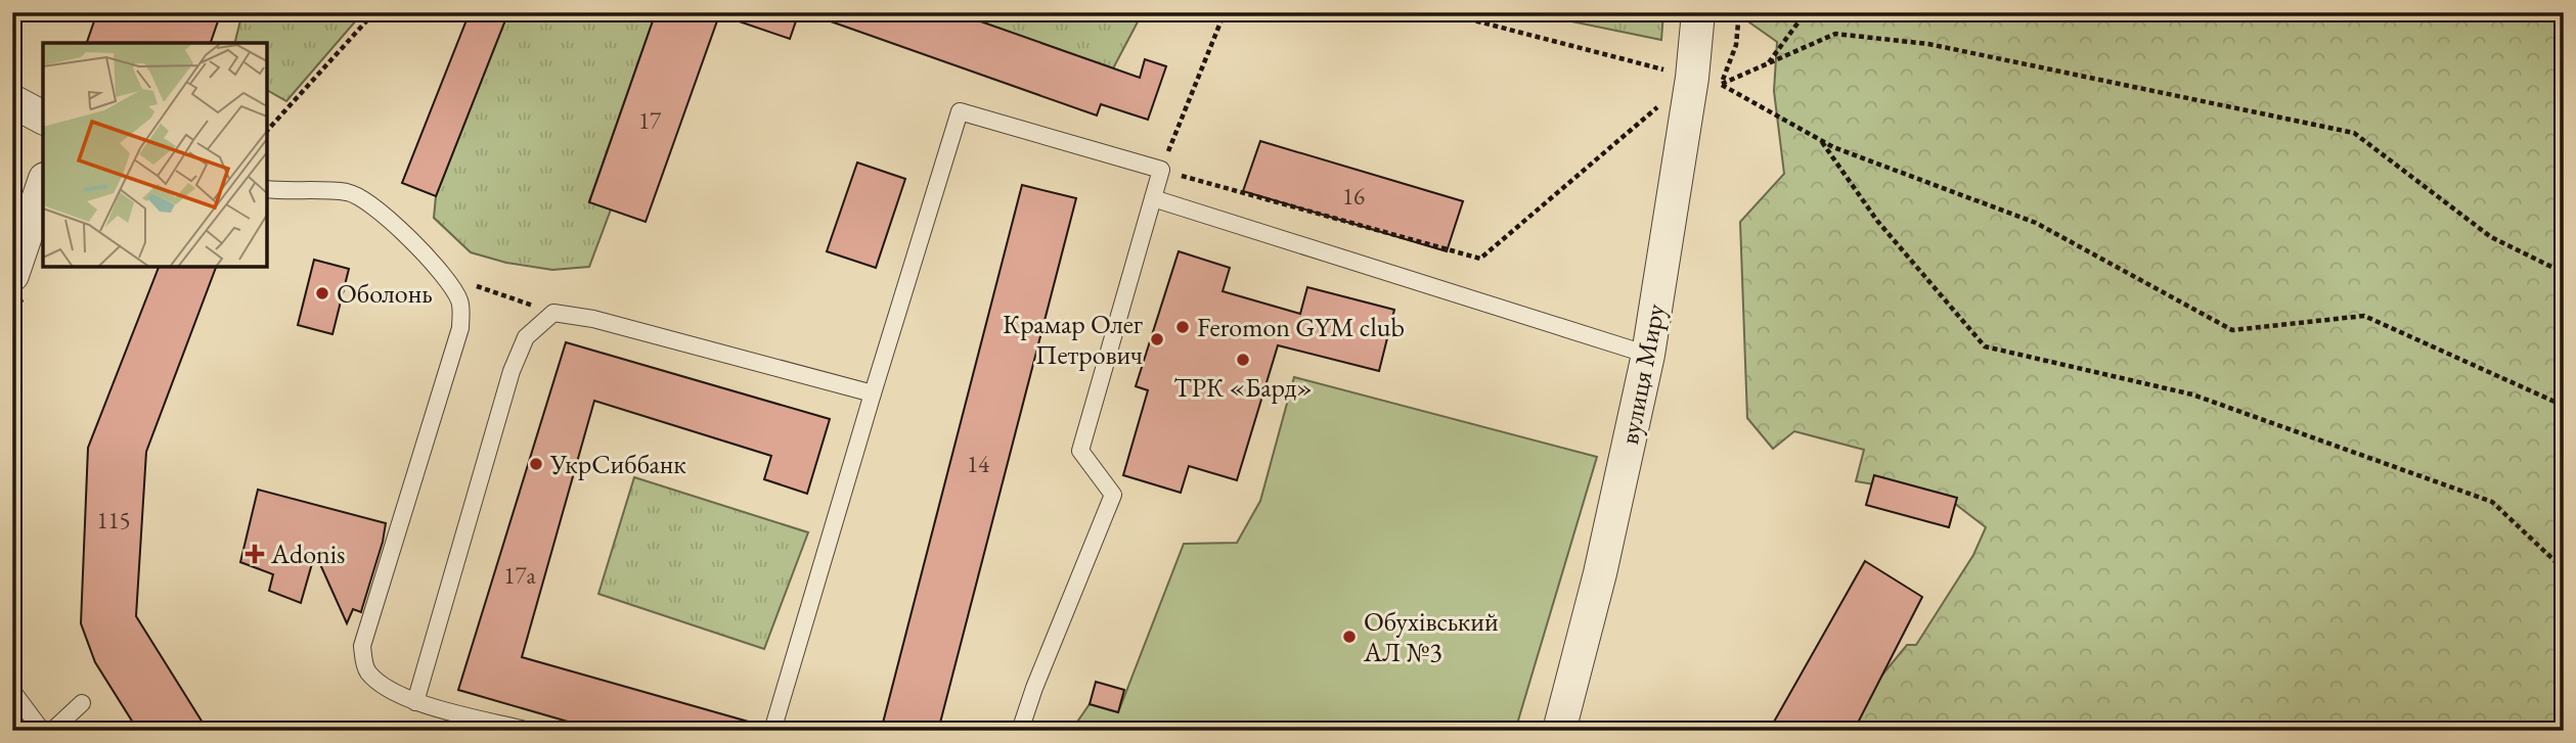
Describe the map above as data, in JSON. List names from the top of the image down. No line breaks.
{"streets":{"street":["вулиця Миру"]},"places":{"other":["Оболонь","Feromon GYM club","Крамар Олег Петрович","ТРК «Бард»","УкрСиббанк","Обухівський АЛ №3"],"health":["Adonis"]},"house_numbers":["17","16","14","115","17а"]}
